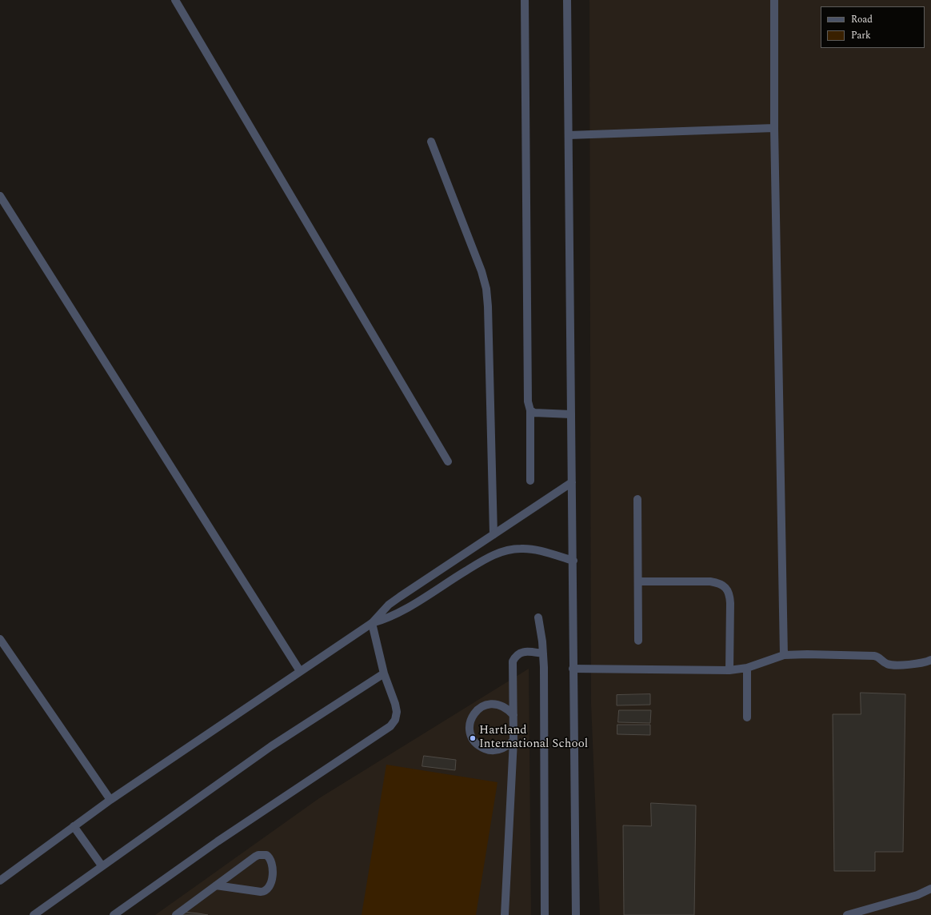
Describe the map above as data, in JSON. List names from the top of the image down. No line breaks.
{"places":["Hartland International School"],"legend":["Road","Park"]}
